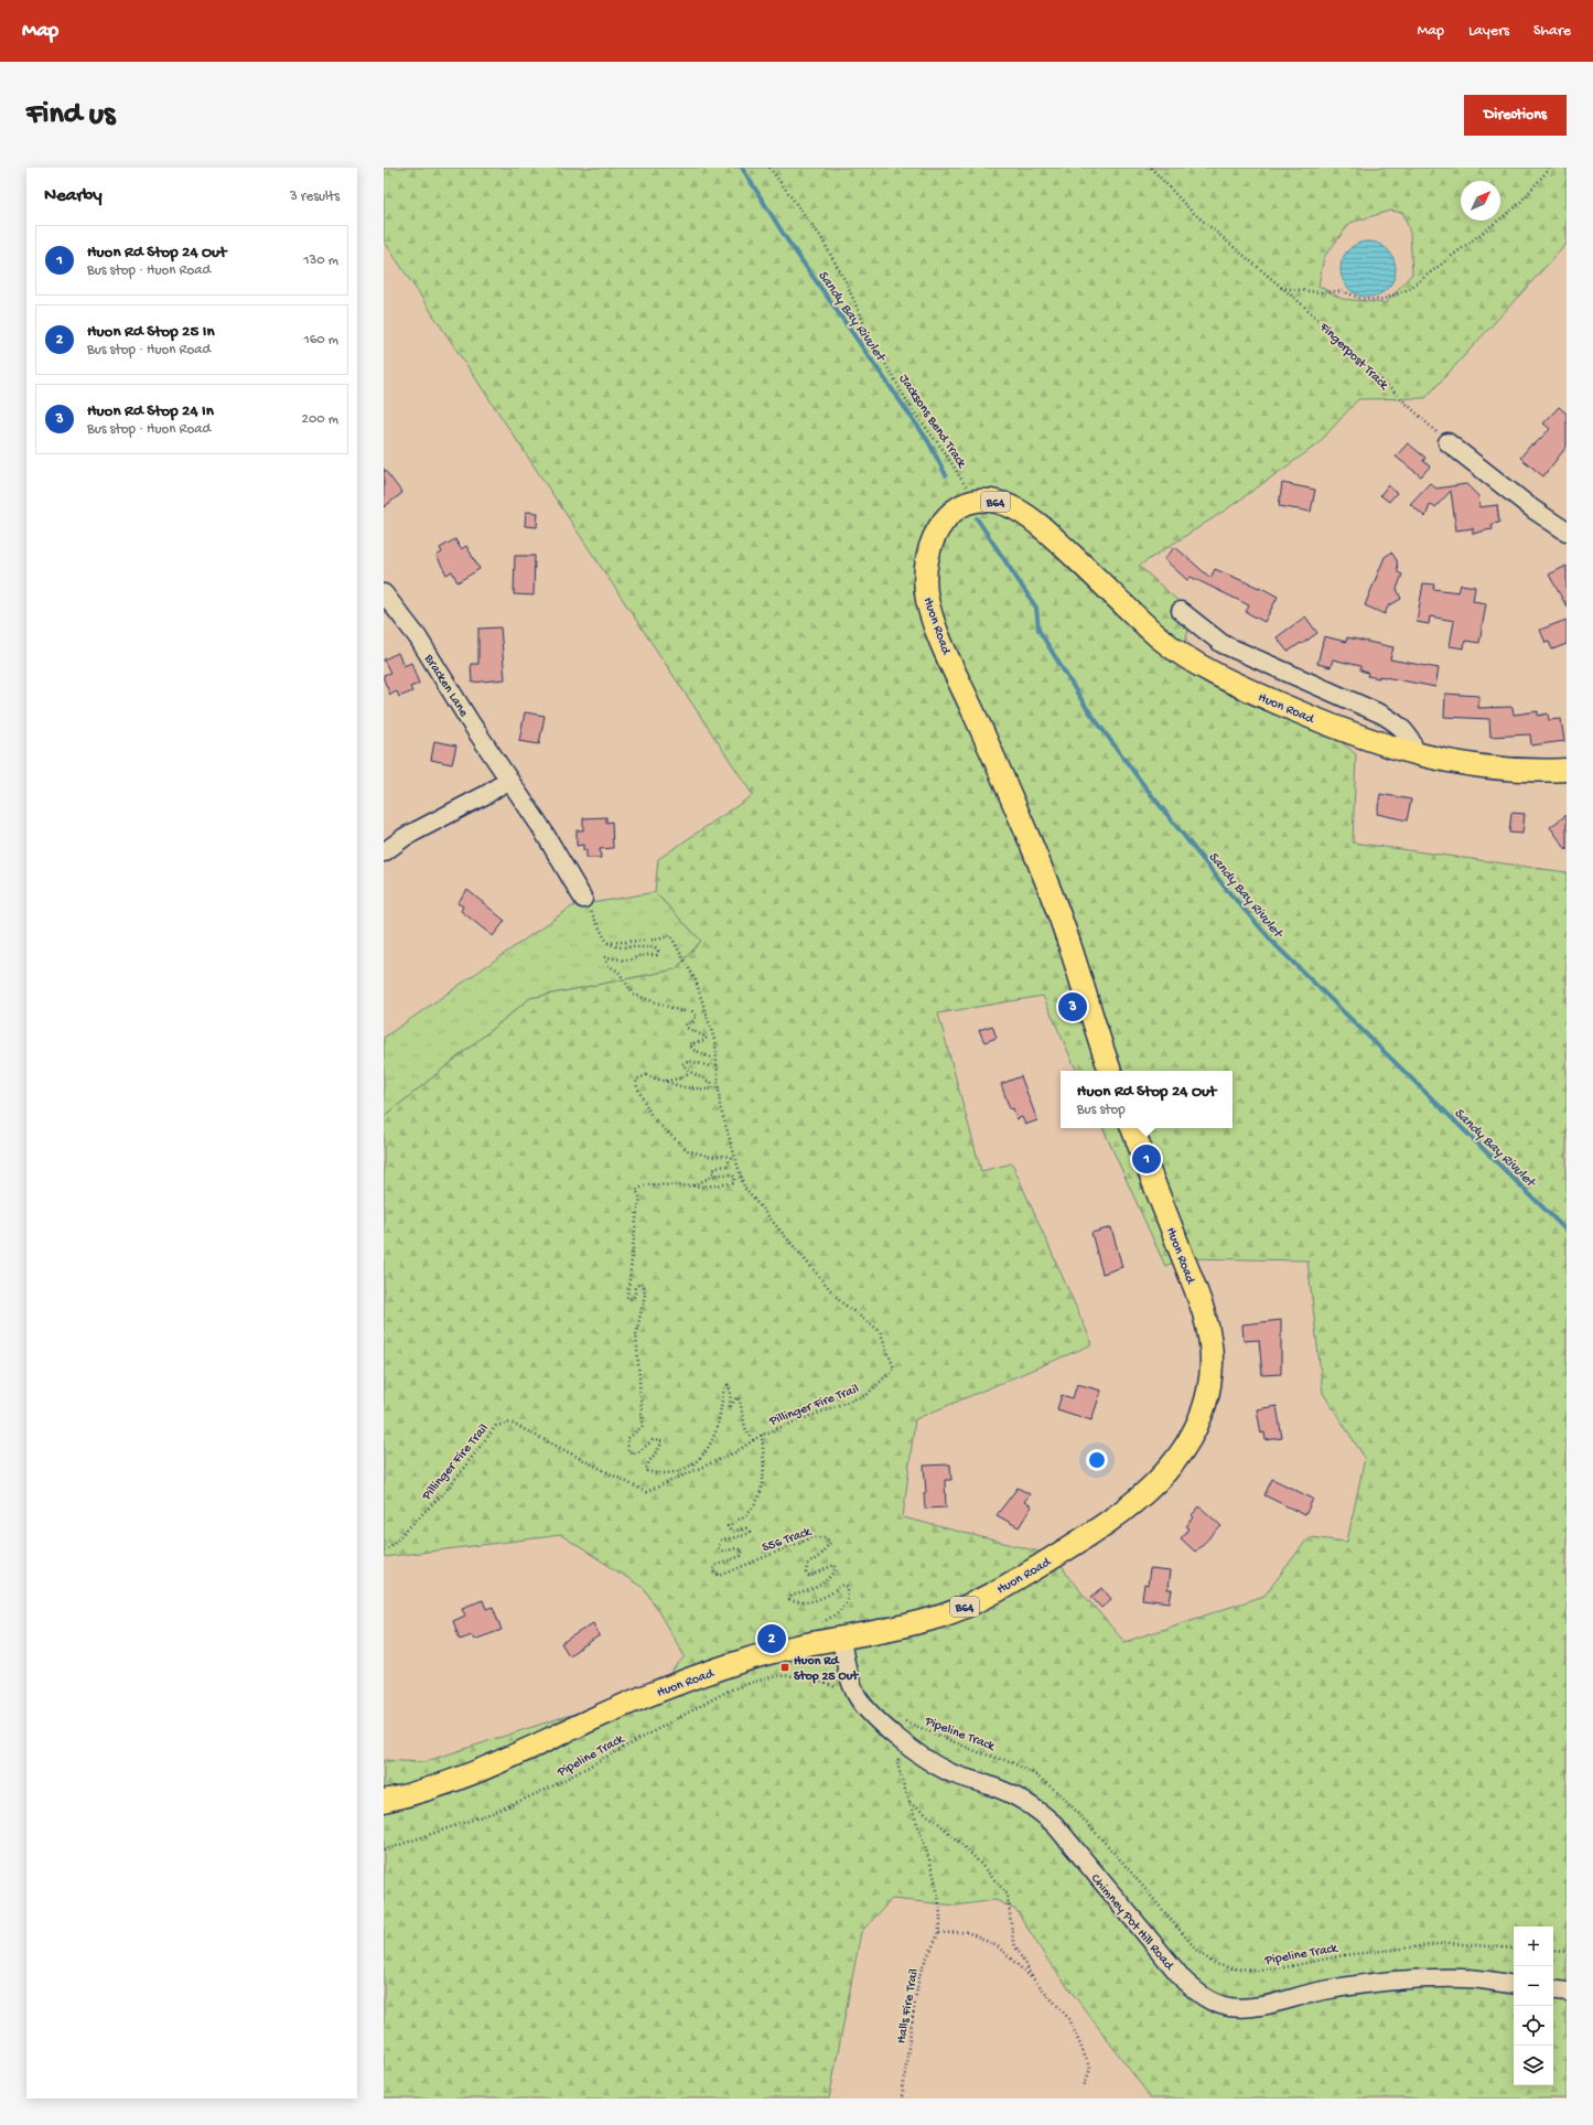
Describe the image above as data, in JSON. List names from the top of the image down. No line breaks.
{"streets":{"main road":["B64","Huon Road"],"street":["Bracken Lane","Chimney Pot Hill Road"],"path":["Fingerpost Track","Jacksons Bend Track","Pillinger Fire Trail","S56 Track","Pipeline Track","Halls Fire Trail"]},"crossings":[["Jacksons Bend Track","Huon Road"],["Huon Road","Chimney Pot Hill Road"],["Pillinger Fire Trail","S56 Track"],["Pipeline Track","Chimney Pot Hill Road"],["Chimney Pot Hill Road","Halls Fire Trail"]],"water":["Sandy Bay Rivulet"],"places":{"transit":["Huon Rd Stop 25 Out"]},"north":"top right","page":{"header":"Map","nav":["Map","Layers","Share"],"buttons":"Directions","title":"Find us","heading":["Nearby","3 results"],"list":[{"mark":"1","name":"Huon Rd Stop 24 Out","note":"Bus stop · Huon Road","value":"130 m"},{"mark":"2","name":"Huon Rd Stop 25 In","note":"Bus stop · Huon Road","value":"160 m"},{"mark":"3","name":"Huon Rd Stop 24 In","note":"Bus stop · Huon Road","value":"200 m"}],"pins":["3","1","2"],"popup":["Huon Rd Stop 24 Out","Bus stop"],"map_buttons":["+","−"]}}
